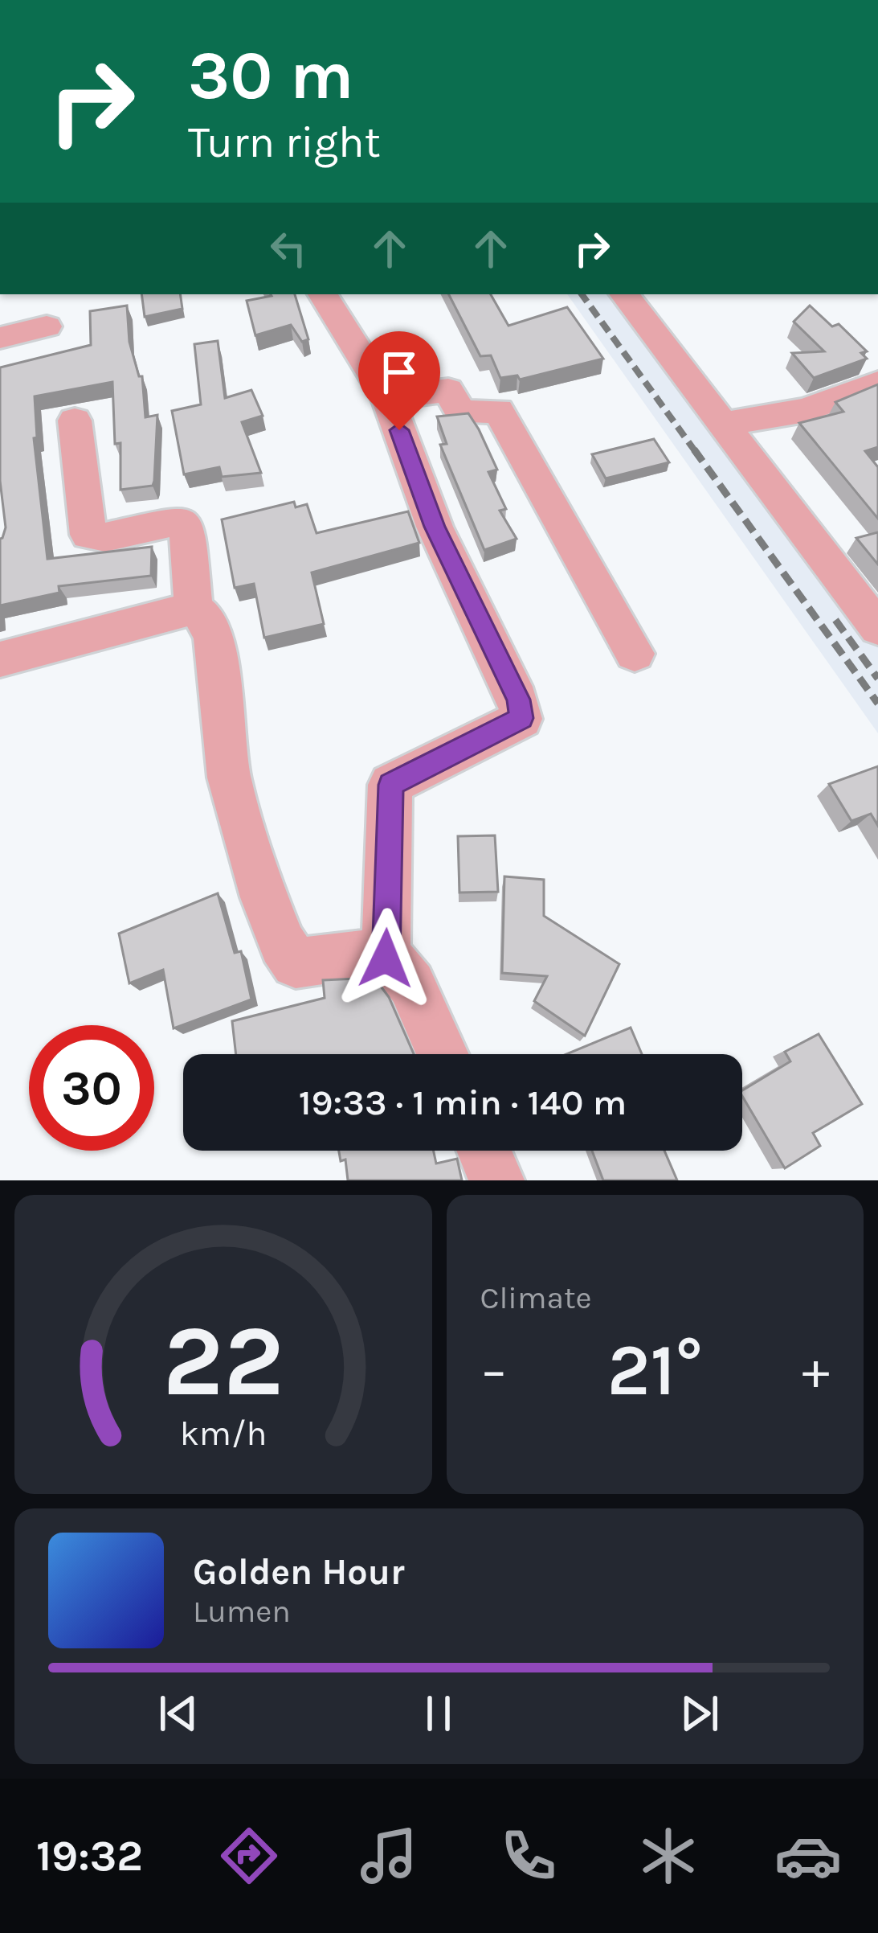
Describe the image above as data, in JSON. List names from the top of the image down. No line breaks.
{"page":{"turn":["30 m","Turn right"],"limit":"30","trip":"19:33 · 1 min · 140 m","tile":"Climate","heat":["−","21°","+"],"song":["Golden Hour","Lumen"],"tabs":"19:32","gauge":["22","km/h"]}}
